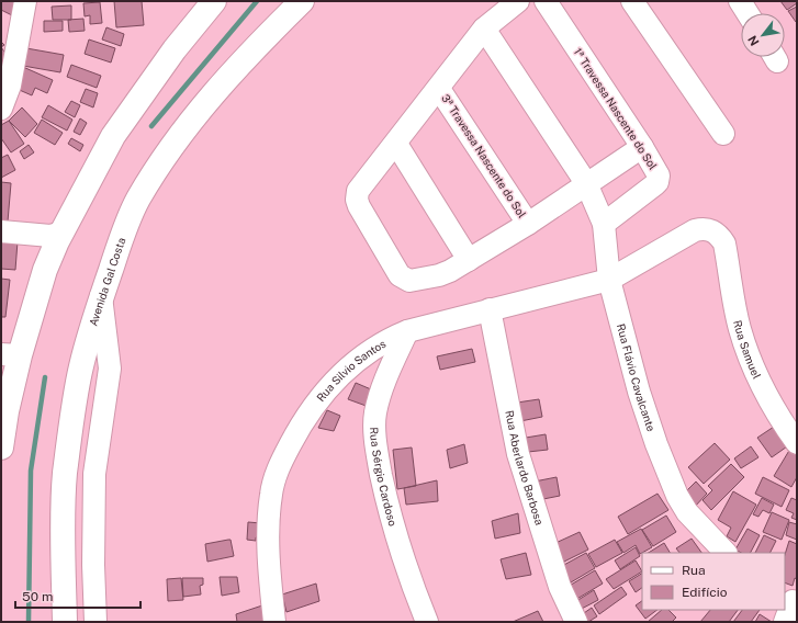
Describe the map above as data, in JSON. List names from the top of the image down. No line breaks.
{"streets":{"main road":["Avenida Gal Costa"],"street":["1ª Travessa Nascente do Sol","3ª Travessa Nascente do Sol","Rua Samuel","Rua Silvio Santos","Rua Flávio Cavalcante","Rua Aberlardo Barbosa","Rua Sérgio Cardoso"]},"crossings":[["1ª Travessa Nascente do Sol","Rua Flávio Cavalcante"],["Rua Samuel","Rua Silvio Santos"],["Rua Silvio Santos","Rua Flávio Cavalcante"],["Rua Silvio Santos","Rua Aberlardo Barbosa"],["Rua Silvio Santos","Rua Sérgio Cardoso"]],"legend":["Rua","Edifício"],"scale_bar":"50 m","north":"bottom left"}
